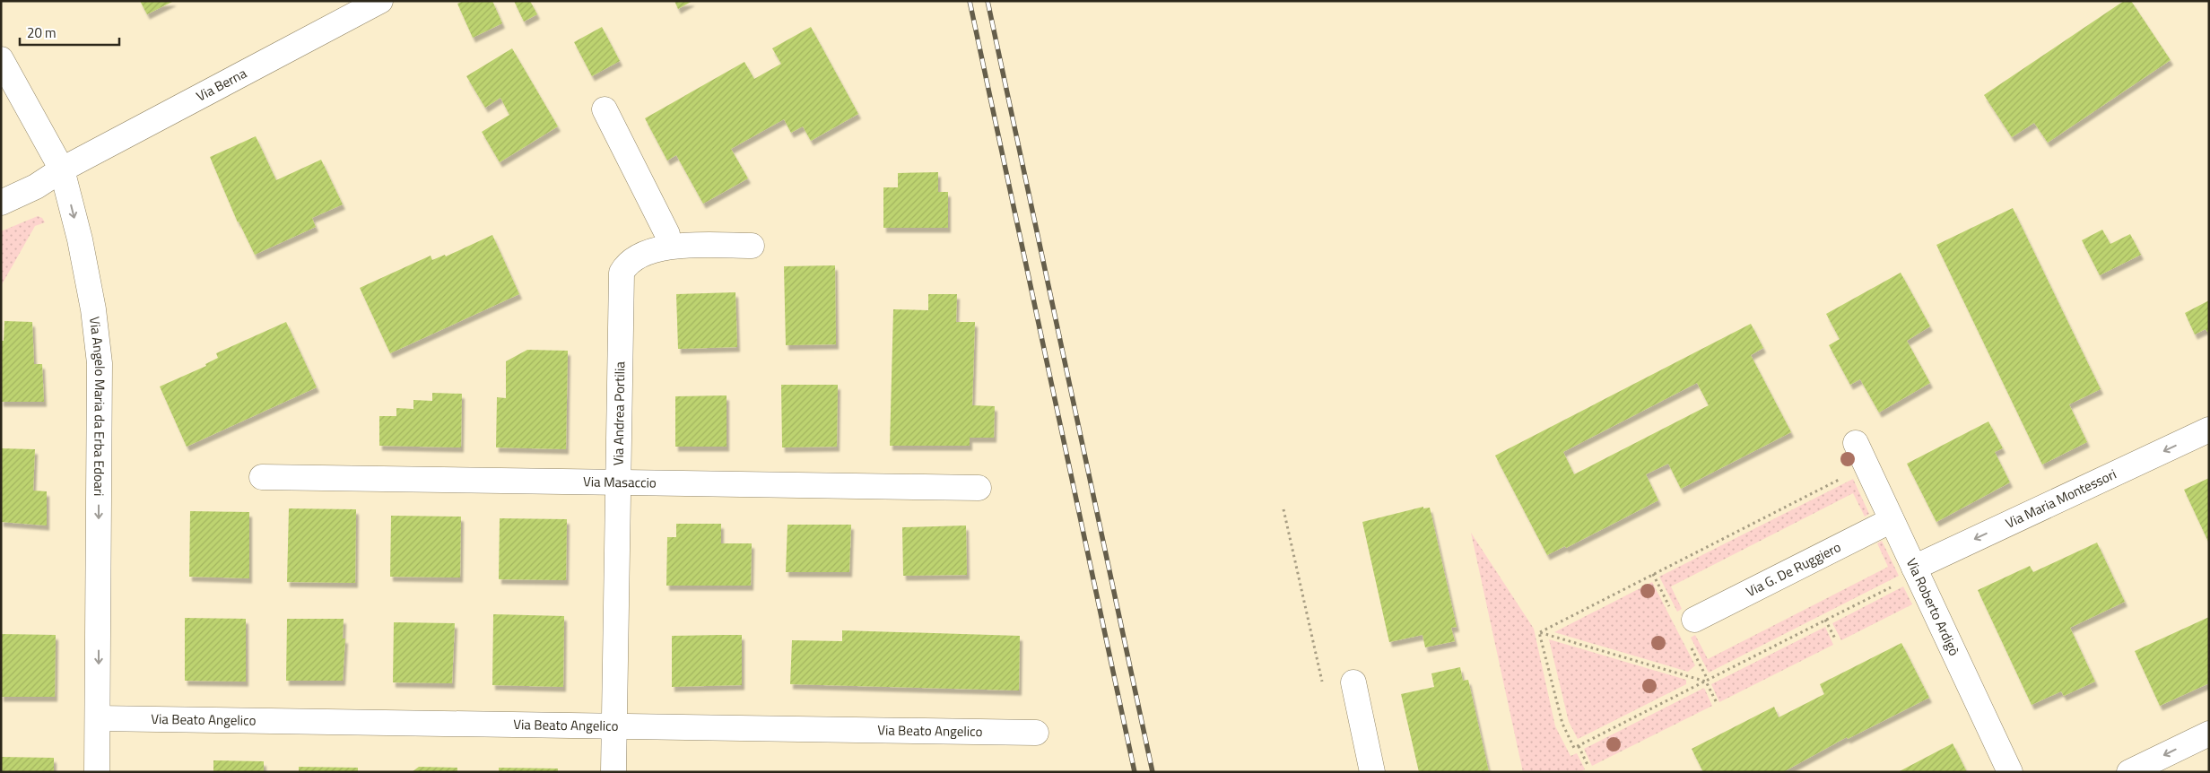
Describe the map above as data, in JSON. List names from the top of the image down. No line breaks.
{"streets":{"street":["Via Berna","Via Angelo Maria da Erba Edoari","Via Andrea Portilia","Via Masaccio","Via Maria Montessori","Via G. De Ruggiero","Via Roberto Ardigò","Via Beato Angelico"]},"crossings":[["Via Berna","Via Angelo Maria da Erba Edoari"],["Via Angelo Maria da Erba Edoari","Via Beato Angelico"],["Via Andrea Portilia","Via Masaccio"],["Via Andrea Portilia","Via Beato Angelico"],["Via Maria Montessori","Via Roberto Ardigò"],["Via G. De Ruggiero","Via Roberto Ardigò"]],"one_way":["Via Angelo Maria da Erba Edoari","Via Maria Montessori"],"scale_bar":"20 m"}
